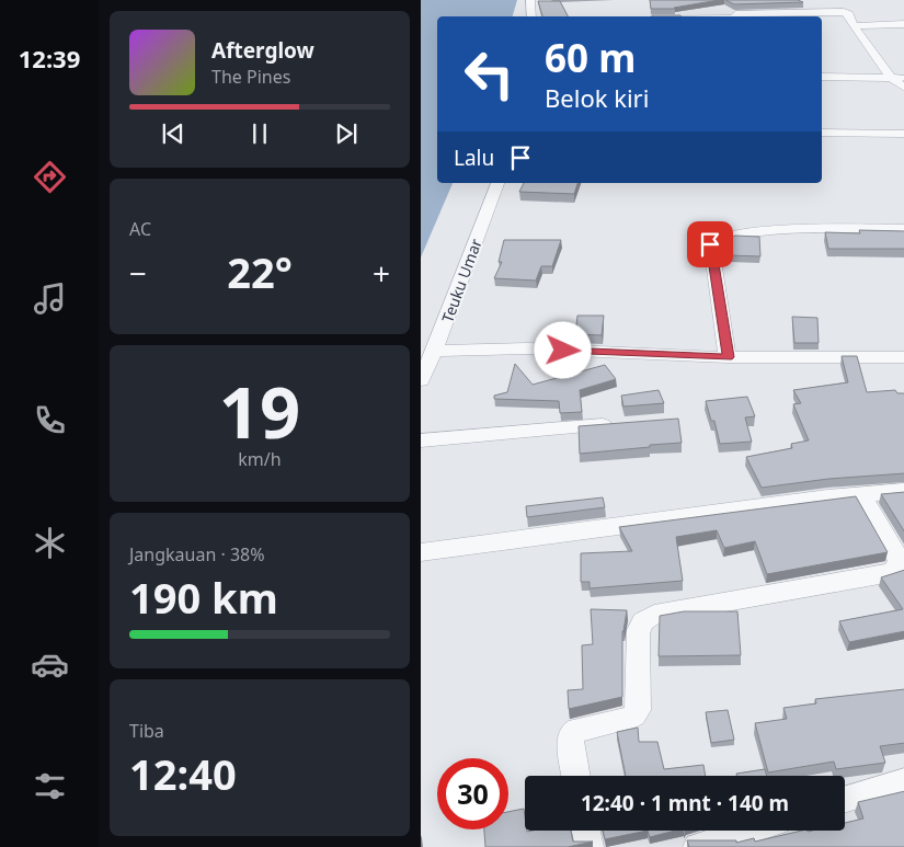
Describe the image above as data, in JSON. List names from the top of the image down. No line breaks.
{"streets":{"street":["Teuku Umar"]},"page":{"tabs":"12:39","turn":["60 m","Belok kiri"],"song":["Afterglow","The Pines"],"then":"Lalu","tile":["AC",["19","km/h"],["Jangkauan · 38%","190 km"],["Tiba","12:40"]],"heat":["−","22°","+"],"limit":"30","trip":"12:40 · 1 mnt · 140 m"}}
